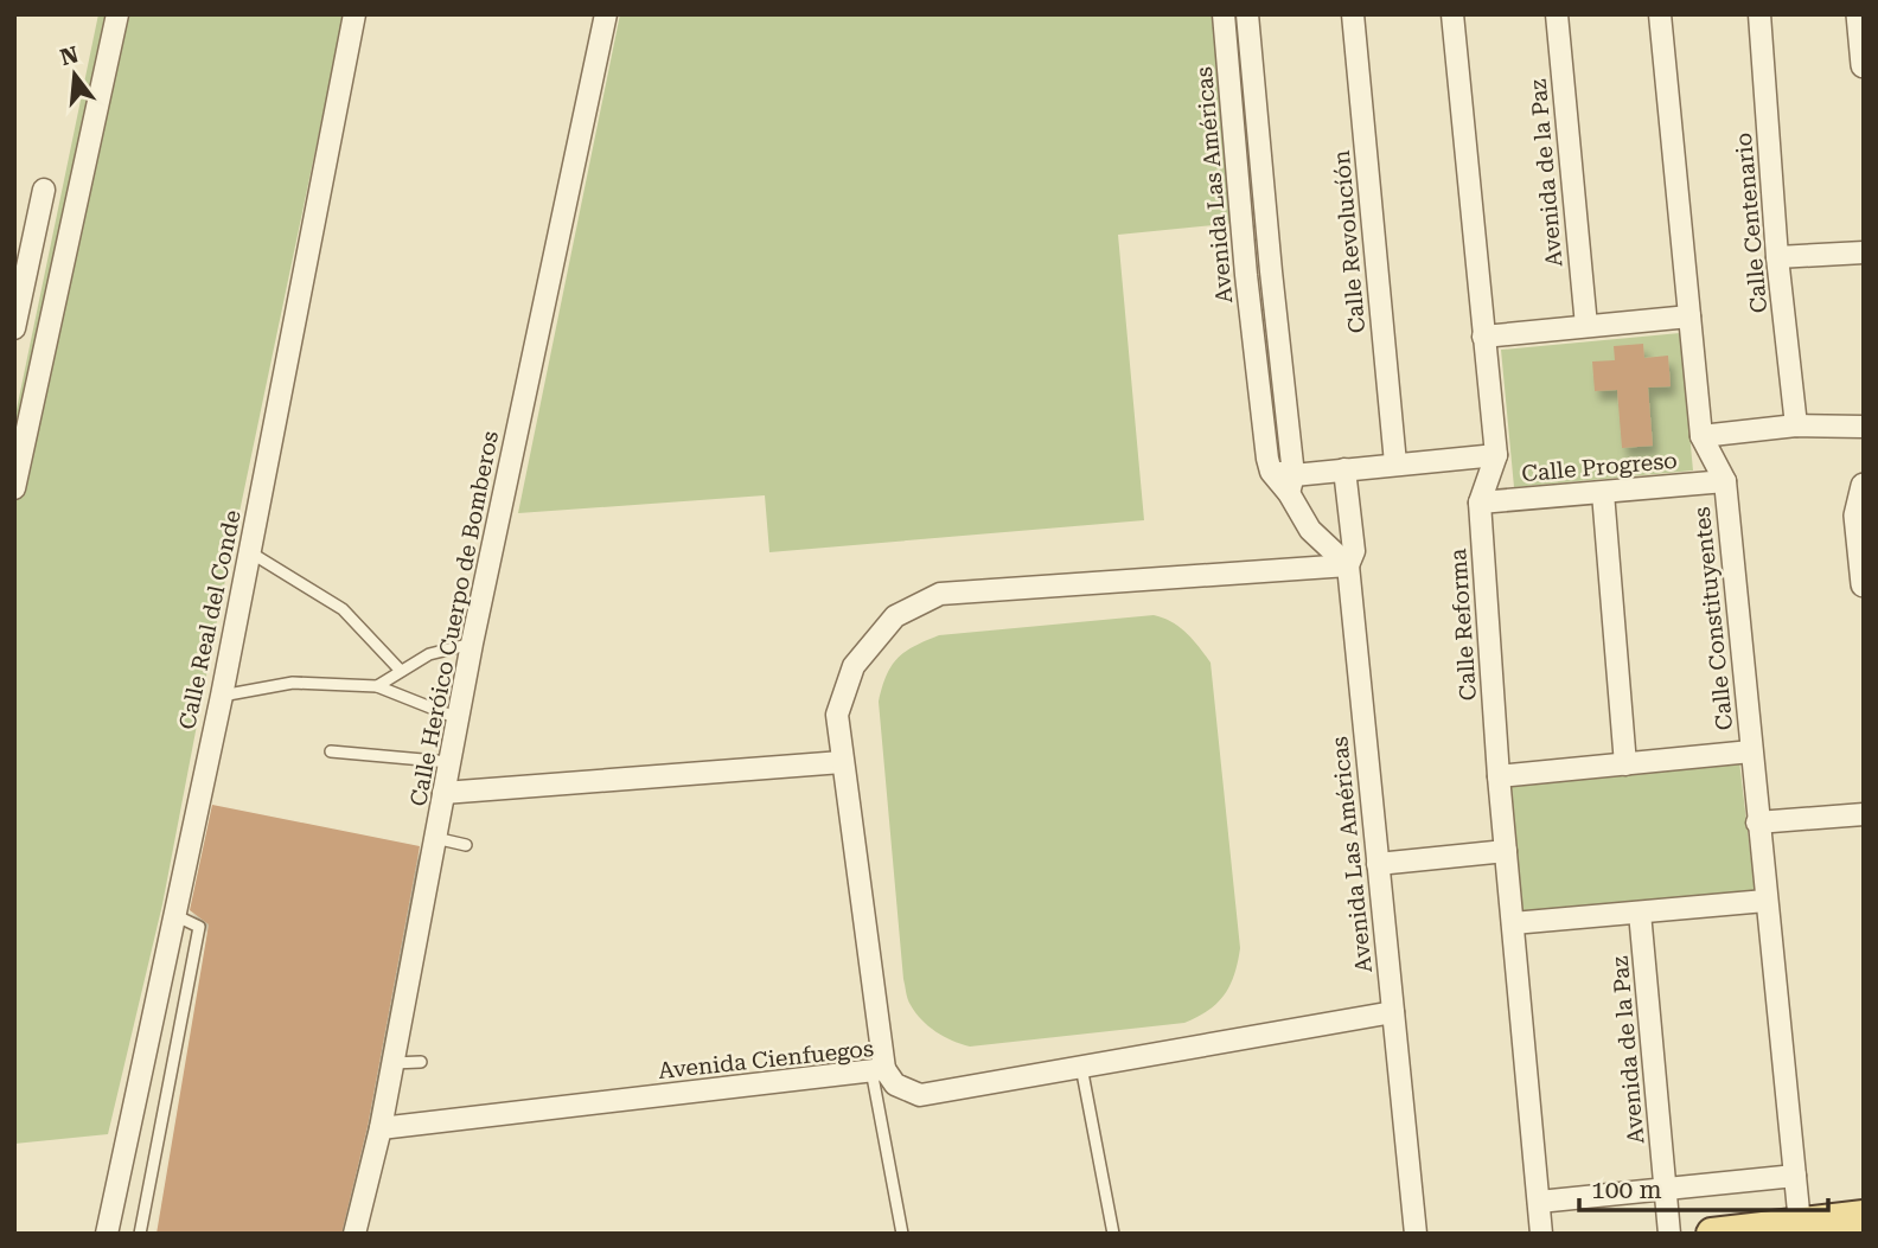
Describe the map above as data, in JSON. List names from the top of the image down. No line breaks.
{"streets":{"street":["Avenida de la Paz","Avenida Las Américas","Calle Centenario","Calle Revolucíón","Calle Progreso","Calle Heróico Cuerpo de Bomberos","Calle Constituyentes","Calle Real del Conde","Calle Reforma","Avenida Cienfuegos"]},"crossings":[["Avenida Las Américas","Calle Progreso"],["Avenida Las Américas","Avenida Cienfuegos"],["Calle Centenario","Calle Progreso"],["Calle Revolucíón","Calle Progreso"],["Calle Progreso","Calle Constituyentes"],["Calle Progreso","Calle Reforma"],["Calle Heróico Cuerpo de Bomberos","Avenida Cienfuegos"]],"scale_bar":"100 m","north":"top"}
